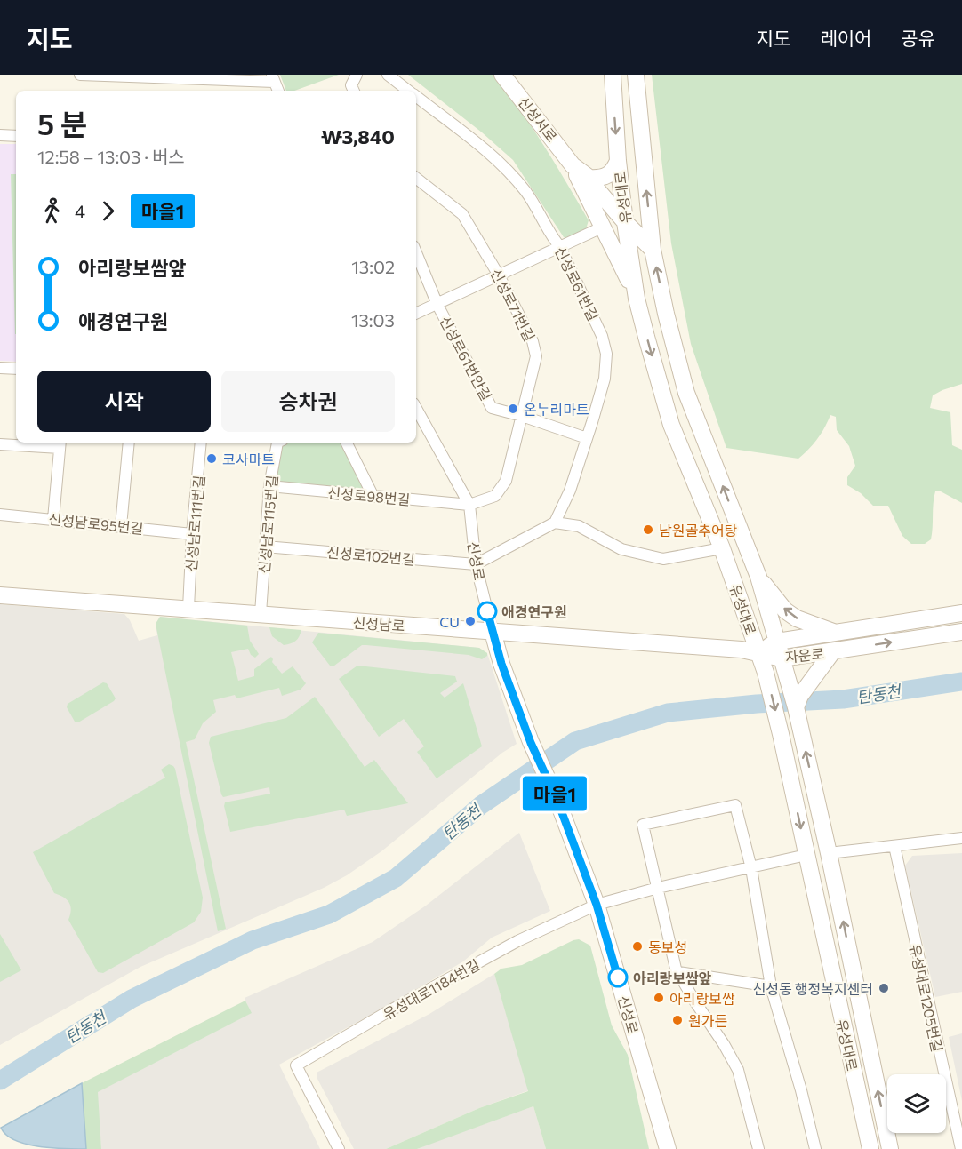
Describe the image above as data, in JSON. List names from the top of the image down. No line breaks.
{"streets":{"main road":["신성서로","유성대로","신성로","신성남로","자운로"],"street":["신성로61번길","신성로71번길","신성로61번안길","신성로98번길","신성남로95번길","신성남로111번길","신성남로115번길","신성로102번길","유성대로1184번길","유성대로1205번길"]},"crossings":[["유성대로","신성남로"],["유성대로","자운로"],["유성대로","유성대로1184번길"],["신성로61번길","신성로61번안길"],["신성로71번길","신성로61번안길"],["신성로71번길","신성로98번길"],["신성로71번길","신성로"],["신성로98번길","신성남로115번길"],["신성로98번길","신성로"],["신성남로95번길","신성남로111번길"],["신성남로111번길","신성남로"],["신성남로115번길","신성로102번길"],["신성남로115번길","신성남로"],["신성로102번길","신성로"],["신성로","신성남로"],["신성로","유성대로1184번길"],["신성남로","자운로"]],"water":["탄동천"],"places":["온누리마트","코사마트","남원골추어탕","애경연구원","CU","동보성","아리랑보쌈앞","신성동 행정복지센터","아리랑보쌈","원가든"],"lines":["bus line 마을1"],"page":{"header":"지도","nav":["지도","레이어","공유"],"on_map":"마을1","heading":["5 분","12:58 – 13:03 · 버스","₩3,840"],"legs":["4","마을1"],"list":[{"name":"아리랑보쌈앞","value":"13:02"},{"name":"애경연구원","value":"13:03"}],"buttons":["시작","승차권"]}}
